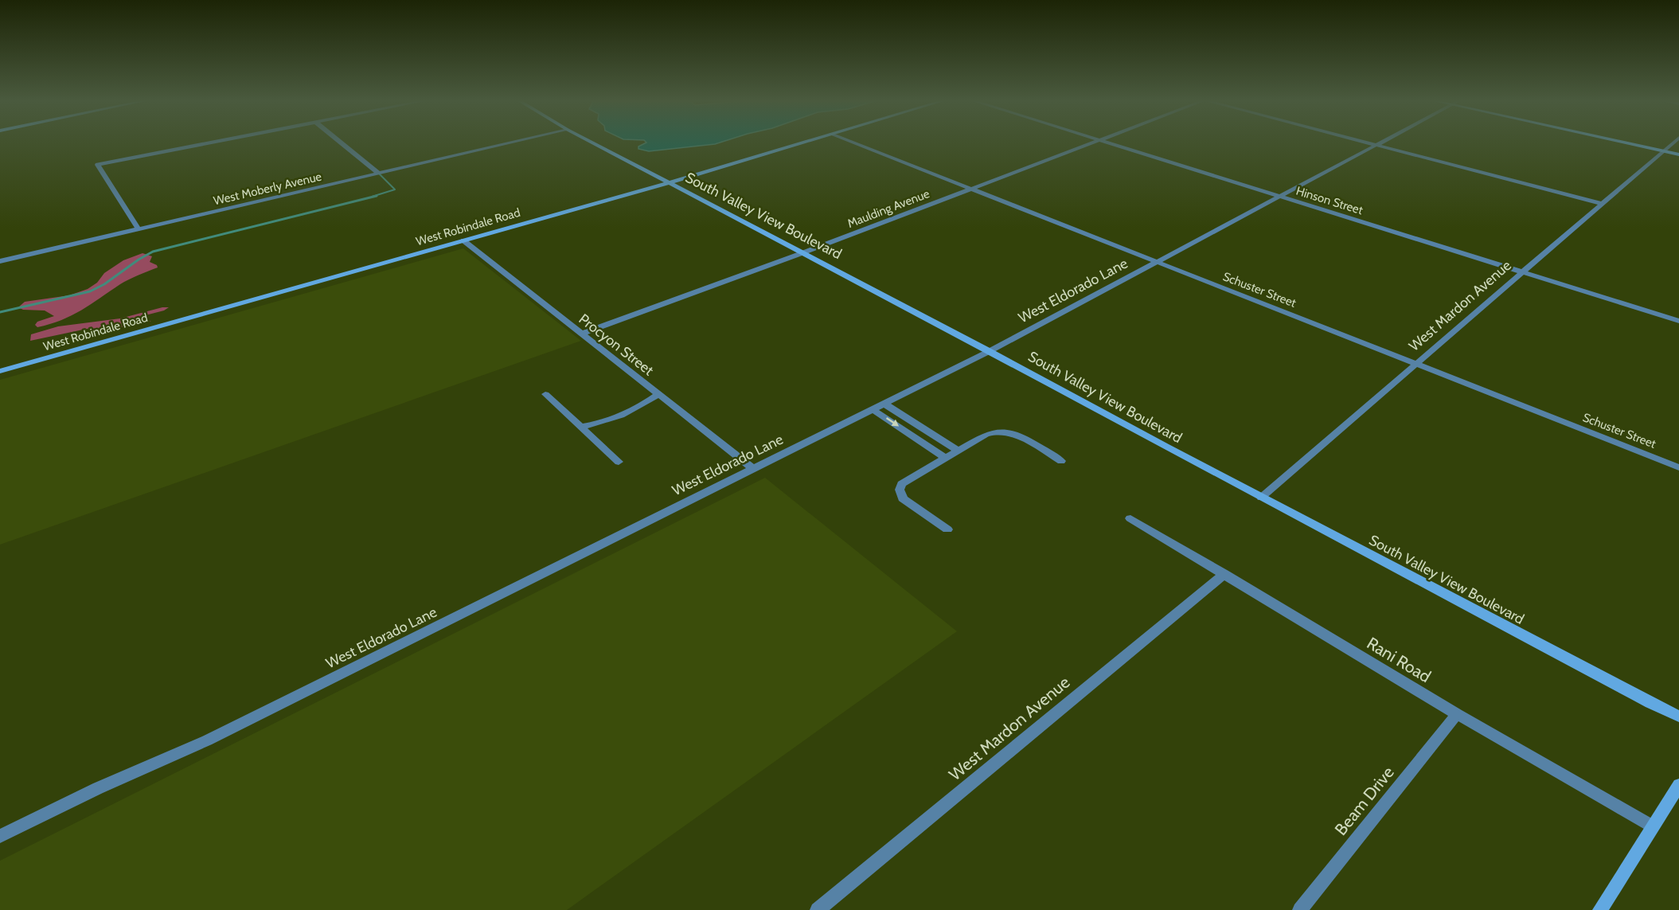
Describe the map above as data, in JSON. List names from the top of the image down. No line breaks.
{"streets":{"main road":["South Valley View Boulevard","West Robindale Road"],"street":["West Moberly Avenue","Hinson Street","Maulding Avenue","Schuster Street","West Eldorado Lane","West Mardon Avenue","Procyon Street","Rani Road","Beam Drive"]},"crossings":[["Hinson Street","West Eldorado Lane"],["Hinson Street","West Mardon Avenue"],["Maulding Avenue","South Valley View Boulevard"],["Maulding Avenue","Schuster Street"],["Maulding Avenue","Procyon Street"],["South Valley View Boulevard","West Robindale Road"],["South Valley View Boulevard","West Eldorado Lane"],["South Valley View Boulevard","West Mardon Avenue"],["West Robindale Road","Procyon Street"],["Schuster Street","West Eldorado Lane"],["Schuster Street","West Mardon Avenue"],["West Eldorado Lane","Procyon Street"],["West Mardon Avenue","Rani Road"],["Rani Road","Beam Drive"]]}
